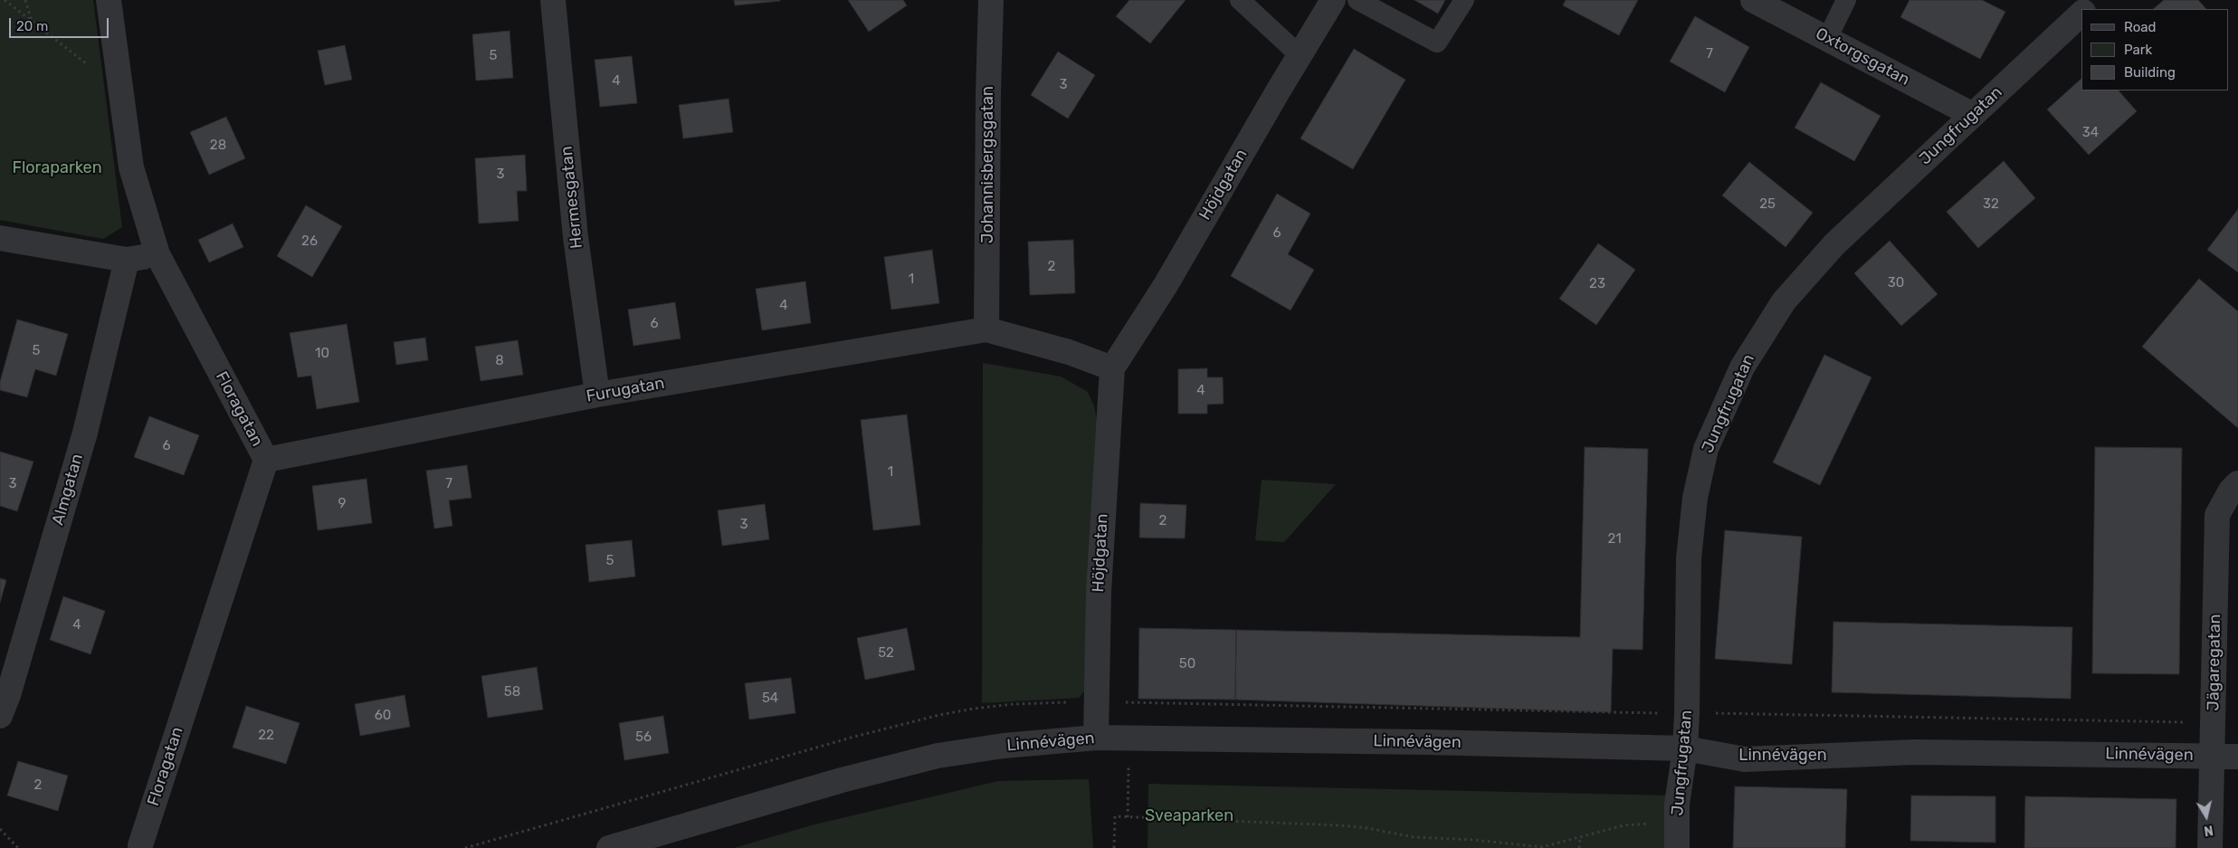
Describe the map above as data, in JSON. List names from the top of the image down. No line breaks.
{"streets":{"street":["Oxtorgsgatan","Jungfrugatan","Johannisbergsgatan","Höjdgatan","Hermesgatan","Furugatan","Floragatan","Almgatan","Jägaregatan","Linnévägen"]},"crossings":[["Oxtorgsgatan","Jungfrugatan"],["Jungfrugatan","Linnévägen"],["Johannisbergsgatan","Furugatan"],["Höjdgatan","Linnévägen"],["Hermesgatan","Furugatan"],["Furugatan","Floragatan"],["Jägaregatan","Linnévägen"]],"parks":["Floraparken","Sveaparken"],"house_numbers":["7","5","4","3","34","28","3","25","32","6","26","2","1","30","23","4","6","5","10","8","4","6","1","3","7","9","2","3","21","5","4","52","50","58","54","60","22","56","2"],"legend":["Road","Park","Building"],"scale_bar":"20 m","north":"bottom"}
